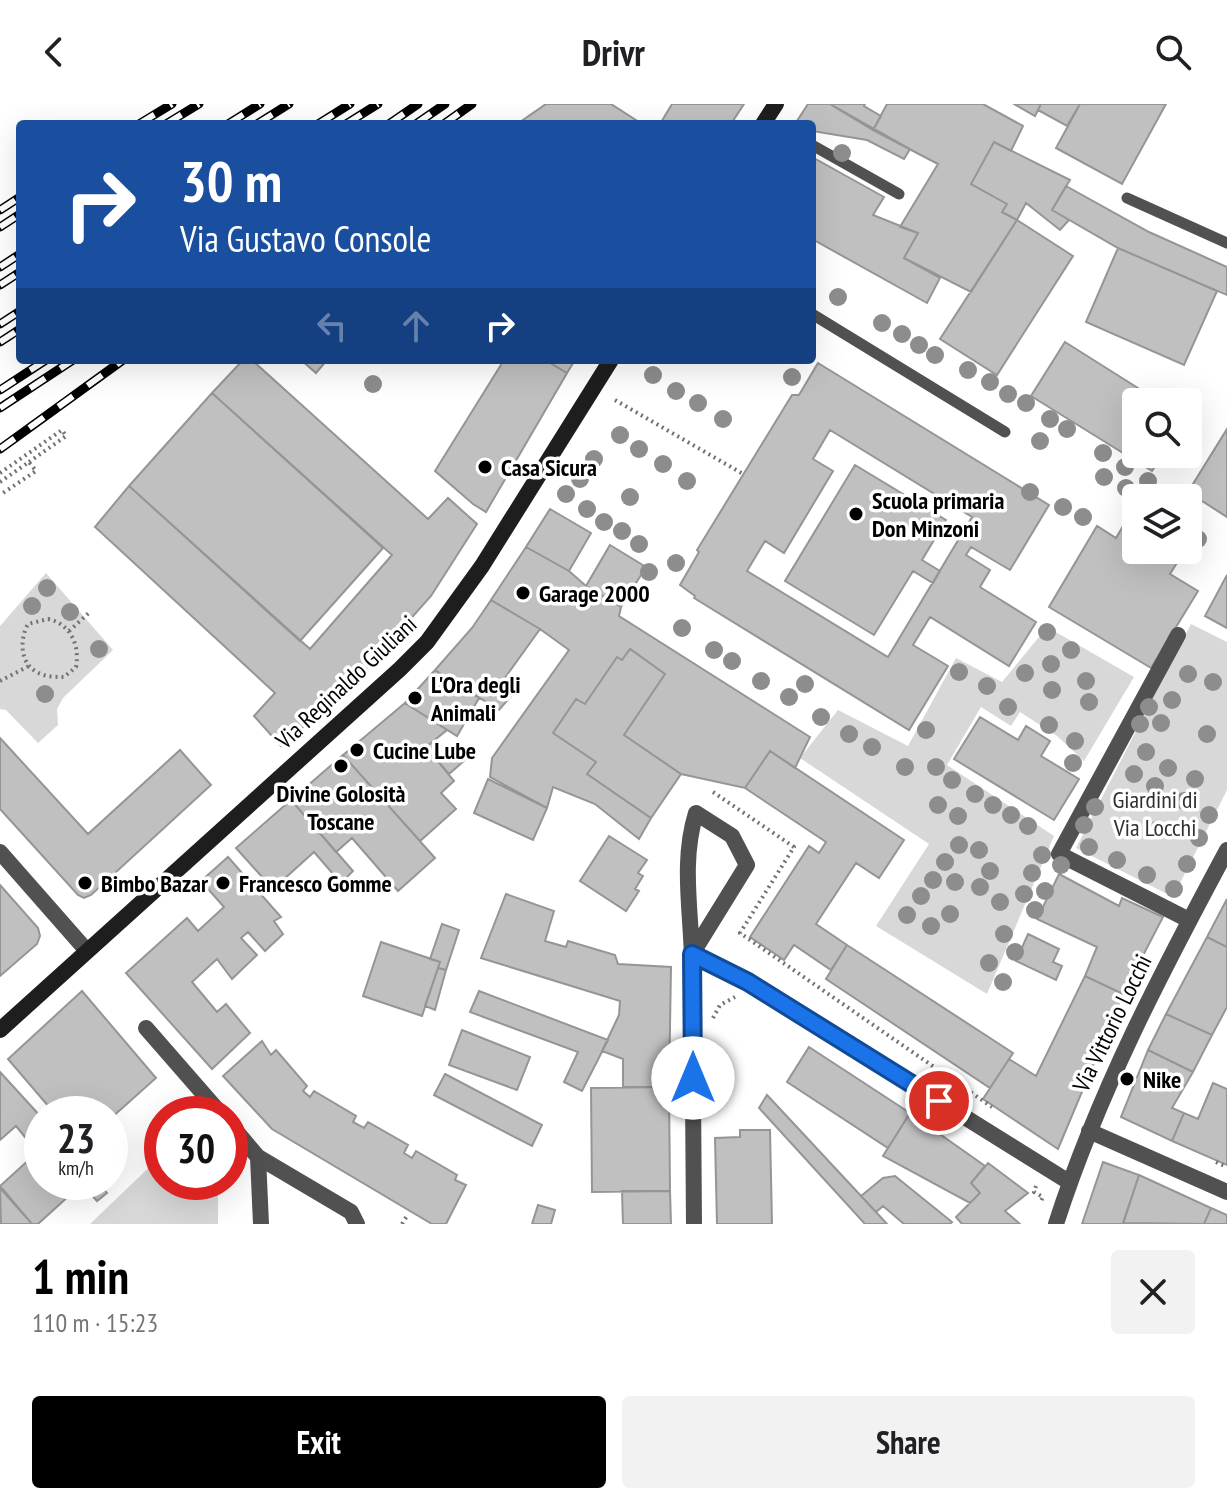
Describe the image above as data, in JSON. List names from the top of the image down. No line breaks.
{"streets":{"main road":["Via Reginaldo Giuliani"],"street":["Via Vittorio Locchi"]},"parks":["Giardini di Via Locchi"],"places":["Casa Sicura","Scuola primaria Don Minzoni","Garage 2000","L'Ora degli Animali","Cucine Lube","Divine Golosità Toscane","Bimbo Bazar","Francesco Gomme","Nike"],"page":{"header":"Drivr","turn":["30 m","Via Gustavo Console"],"speed":"23 km/h","limit":"30","heading":["1 min","110 m · 15:23"],"buttons":["Exit","Share"]}}
